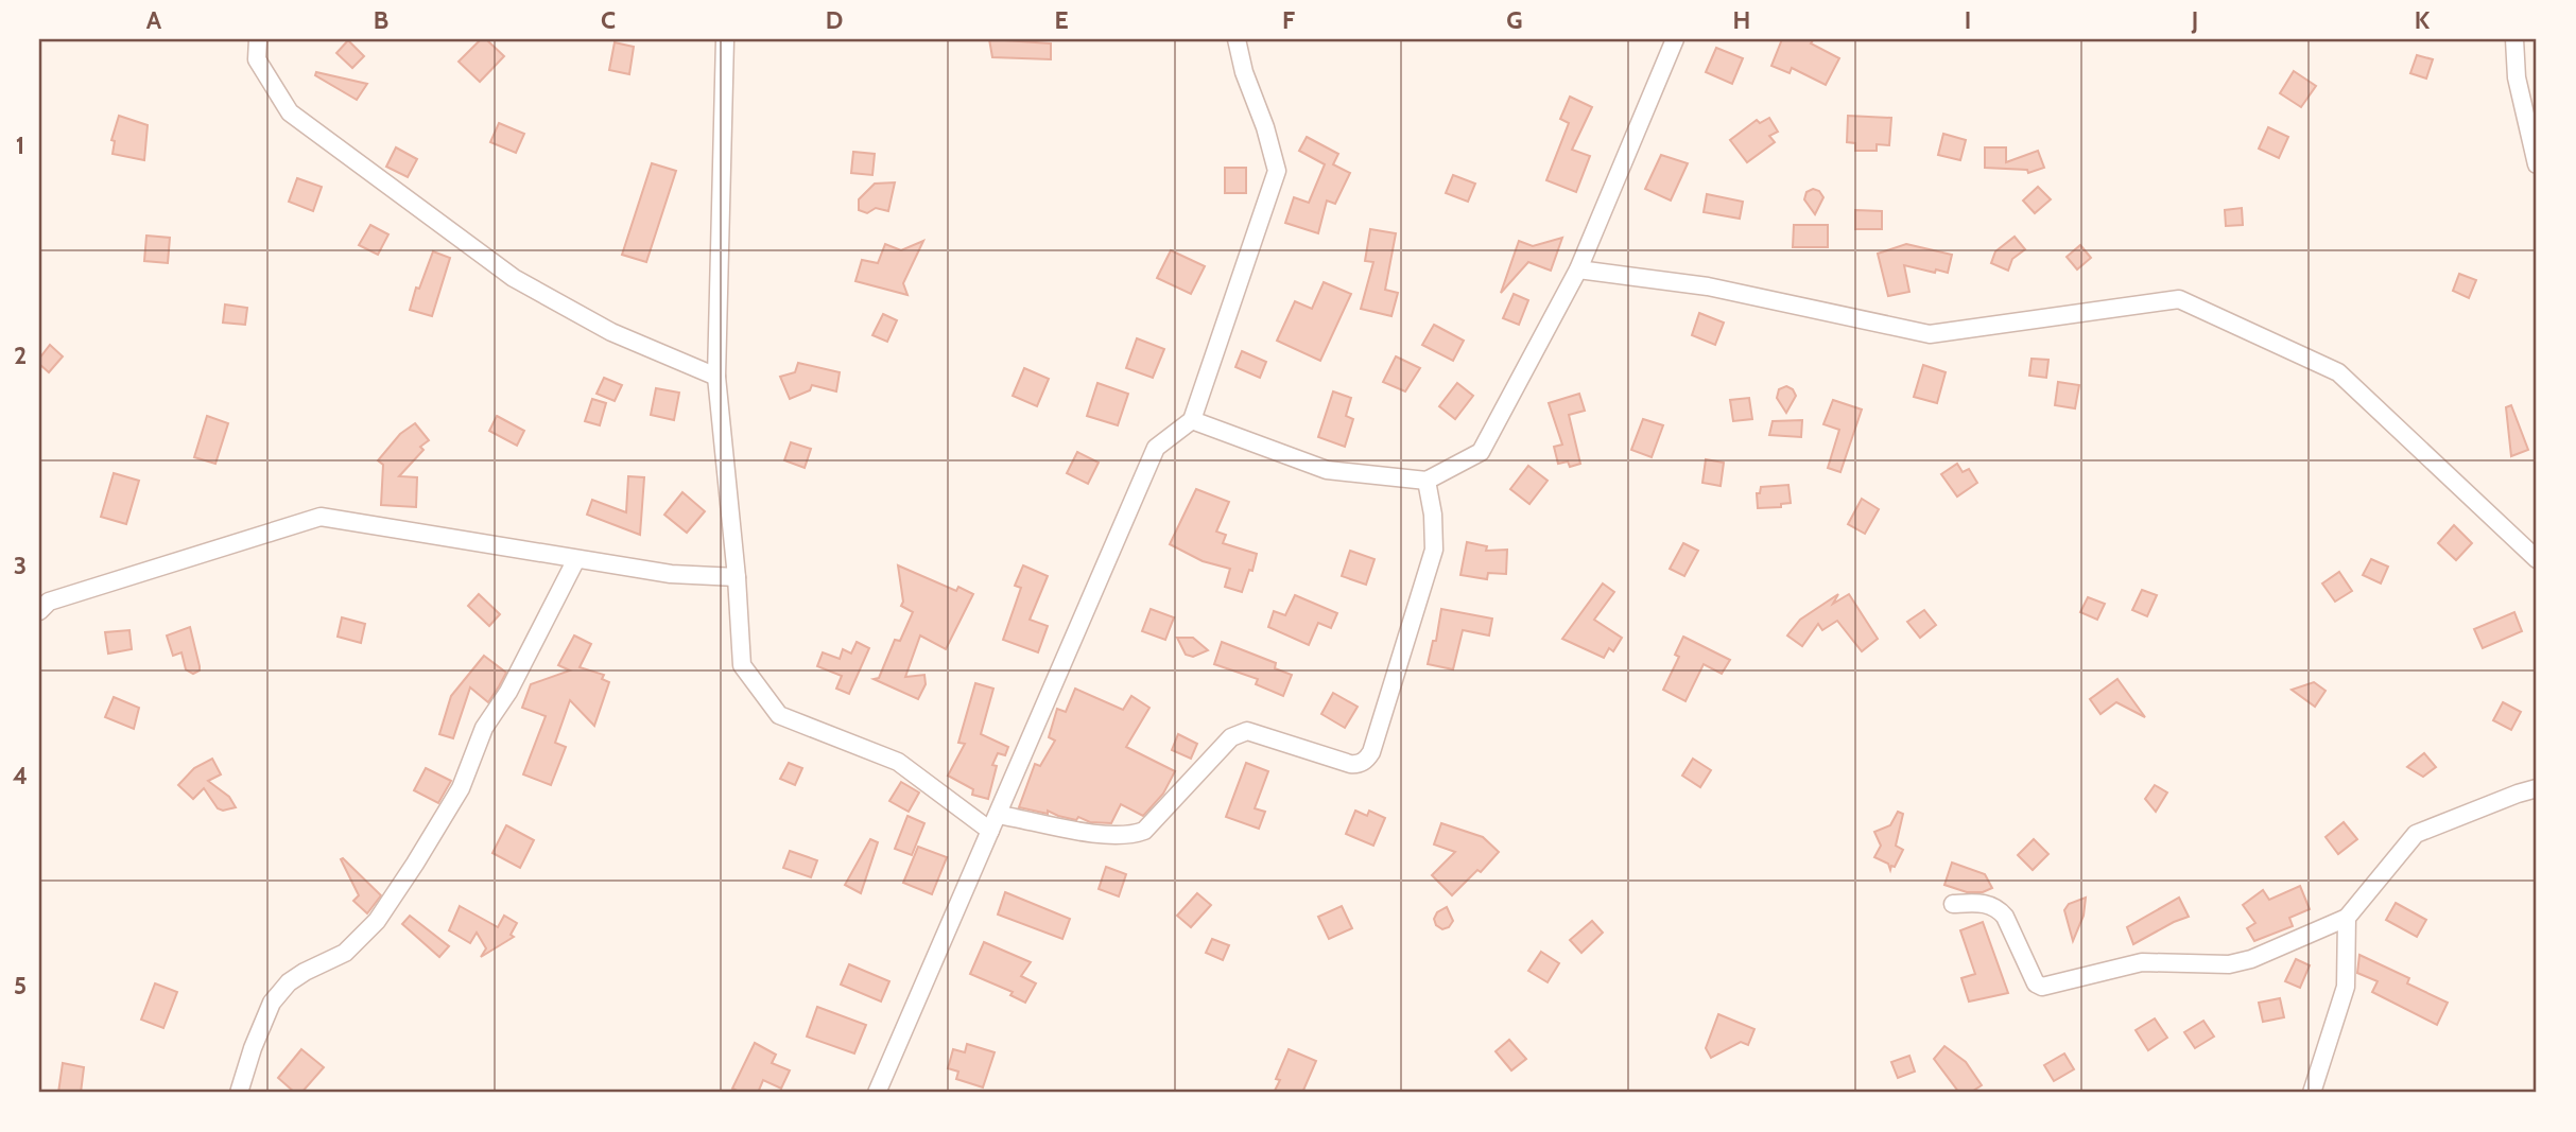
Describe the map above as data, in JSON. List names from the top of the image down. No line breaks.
{"grid":{"columns":["A","B","C","D","E","F","G","H","I","J","K"],"rows":["1","2","3","4","5"]}}
